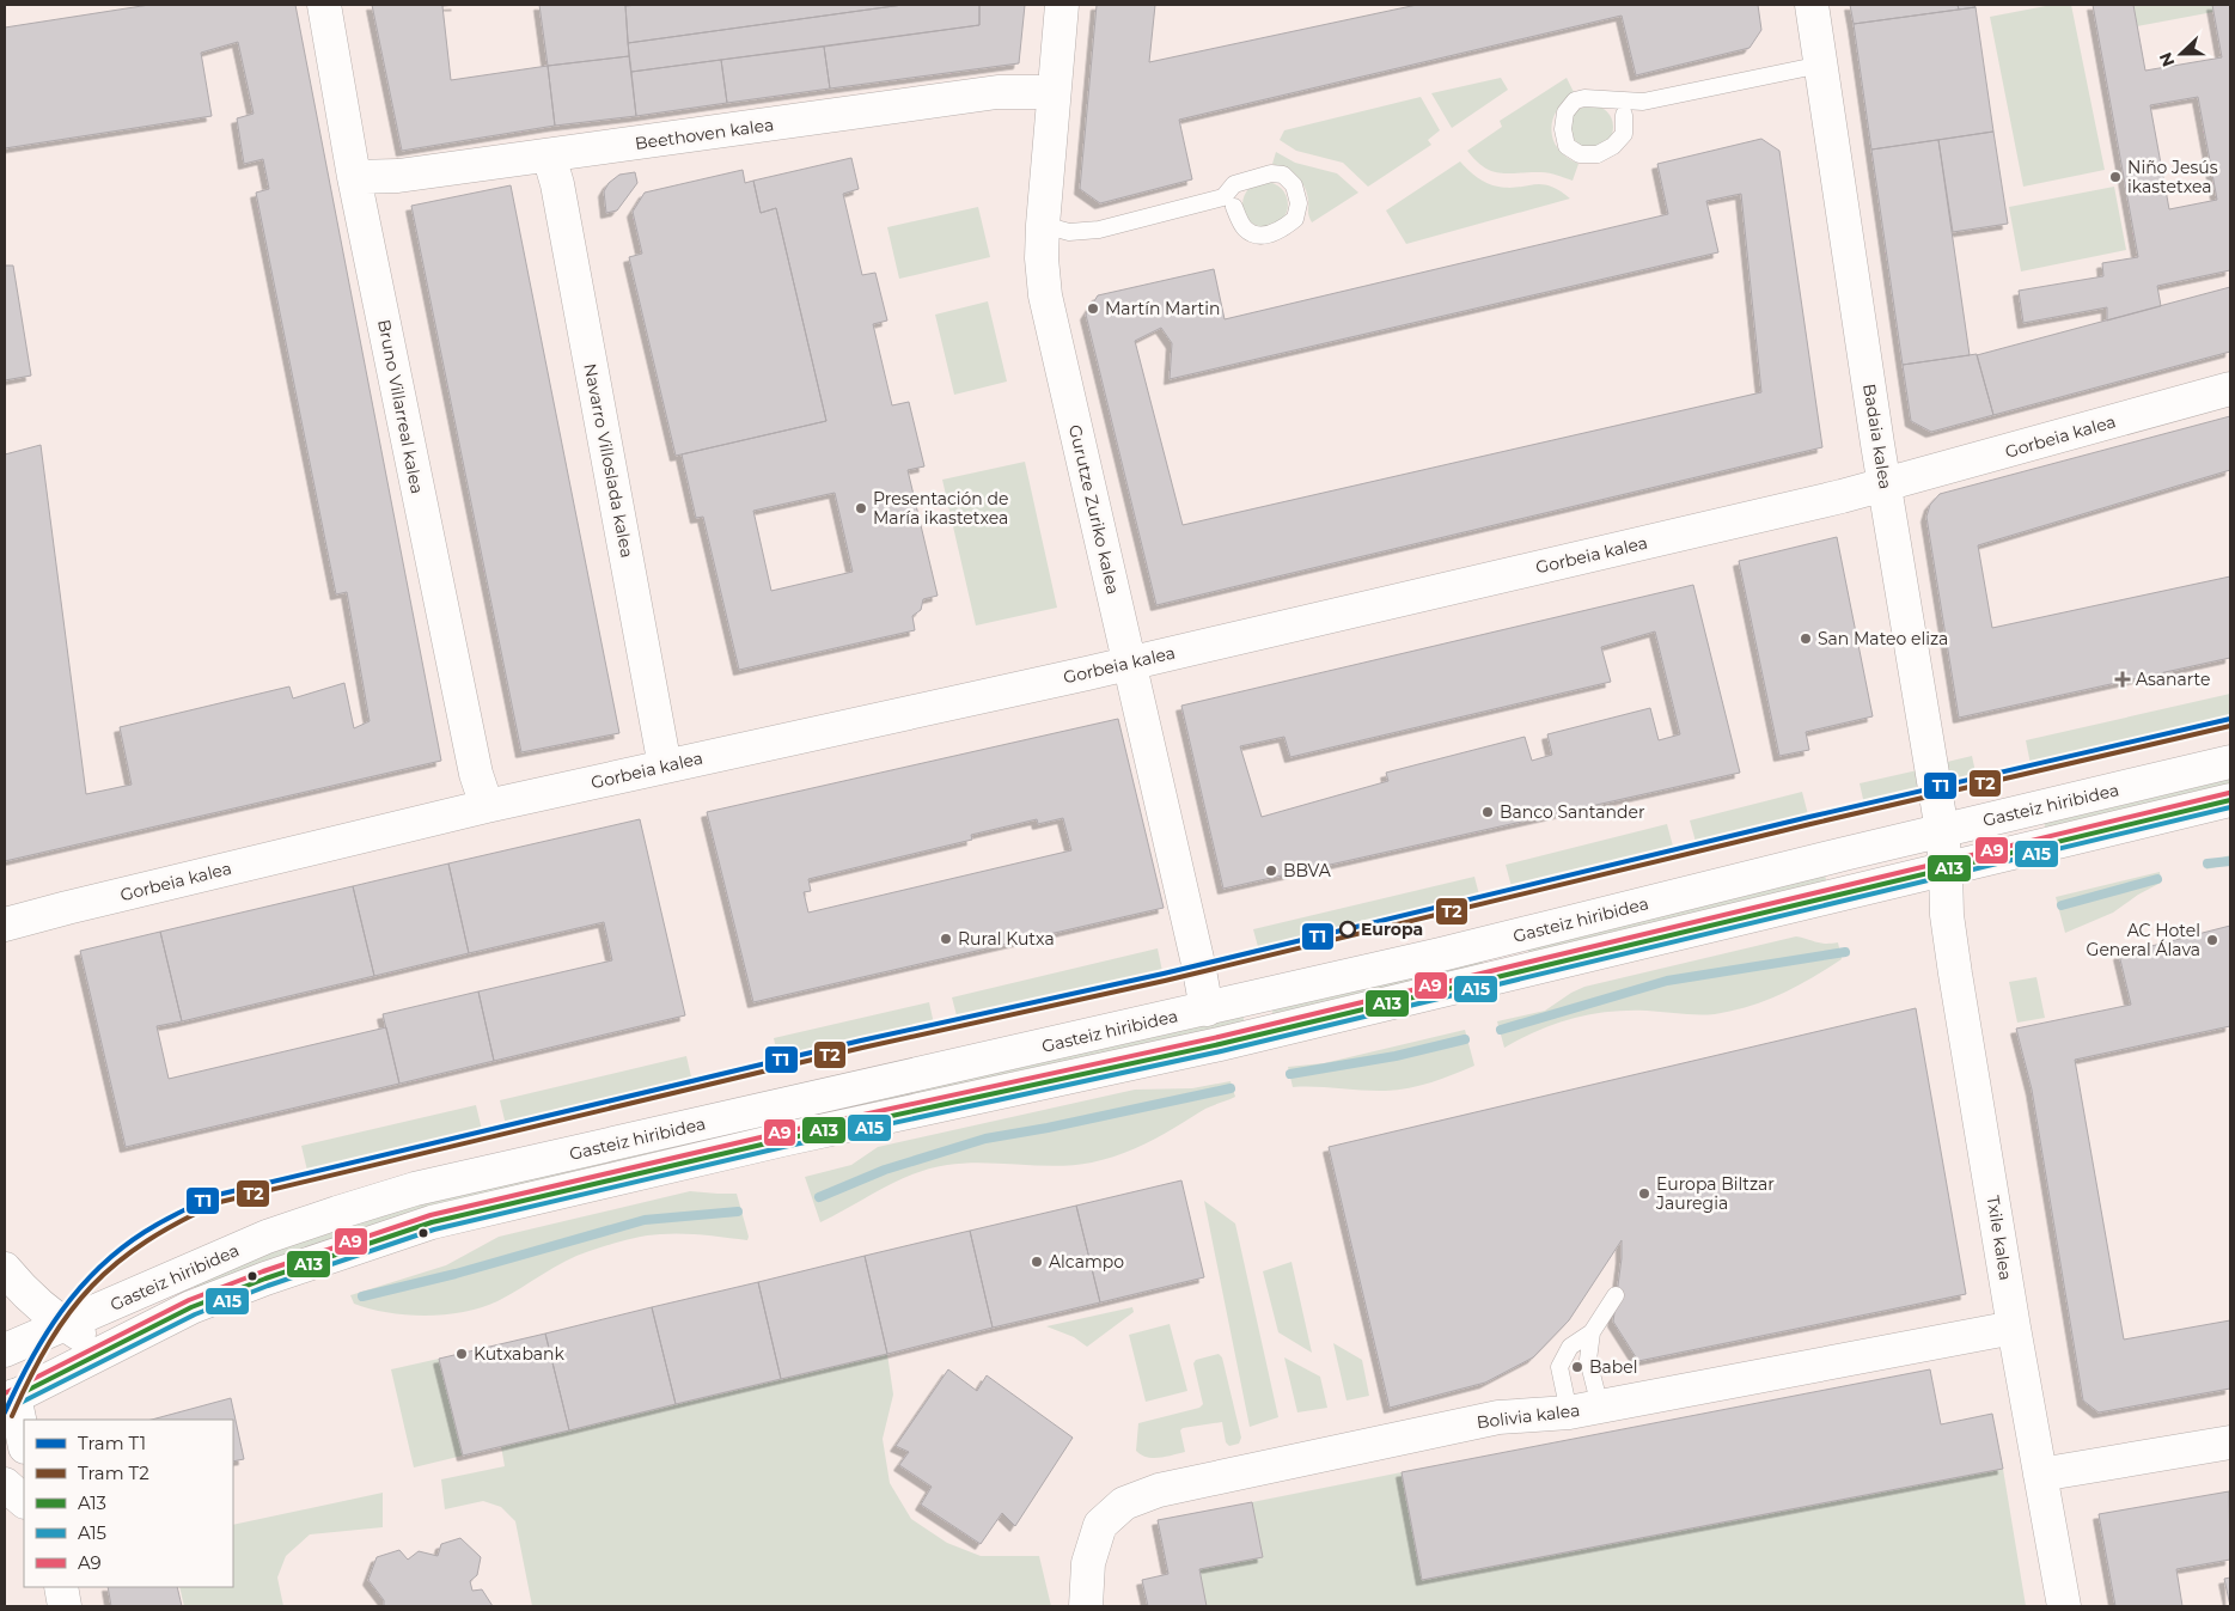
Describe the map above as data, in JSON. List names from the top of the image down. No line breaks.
{"streets":{"street":["Beethoven kalea","Bruno Villarreal kalea","Badaia kalea","Gorbeia kalea","Navarro Villoslada kalea","Gurutze Zuriko kalea","Gasteiz hiribidea","Txile kalea","Bolivia kalea"]},"crossings":[["Beethoven kalea","Bruno Villarreal kalea"],["Beethoven kalea","Navarro Villoslada kalea"],["Beethoven kalea","Gurutze Zuriko kalea"],["Bruno Villarreal kalea","Gorbeia kalea"],["Badaia kalea","Gorbeia kalea"],["Badaia kalea","Gasteiz hiribidea"],["Badaia kalea","Txile kalea"],["Gorbeia kalea","Navarro Villoslada kalea"],["Gorbeia kalea","Gurutze Zuriko kalea"],["Gurutze Zuriko kalea","Gasteiz hiribidea"],["Gasteiz hiribidea","Txile kalea"],["Txile kalea","Bolivia kalea"]],"places":{"other":["Niño Jesús ikastetxea","Martín Martin","Presentación de María ikastetxea","San Mateo eliza","Banco Santander","BBVA","Europa","Rural Kutxa","AC Hotel General Álava","Europa Biltzar Jauregia","Alcampo","Kutxabank","Babel"],"health":["Asanarte"]},"lines":["tram line T1","tram line T2","transit line A9","transit line A13","transit line A15"],"legend":["Tram T1","Tram T2","A13","A15","A9"],"north":"left"}
